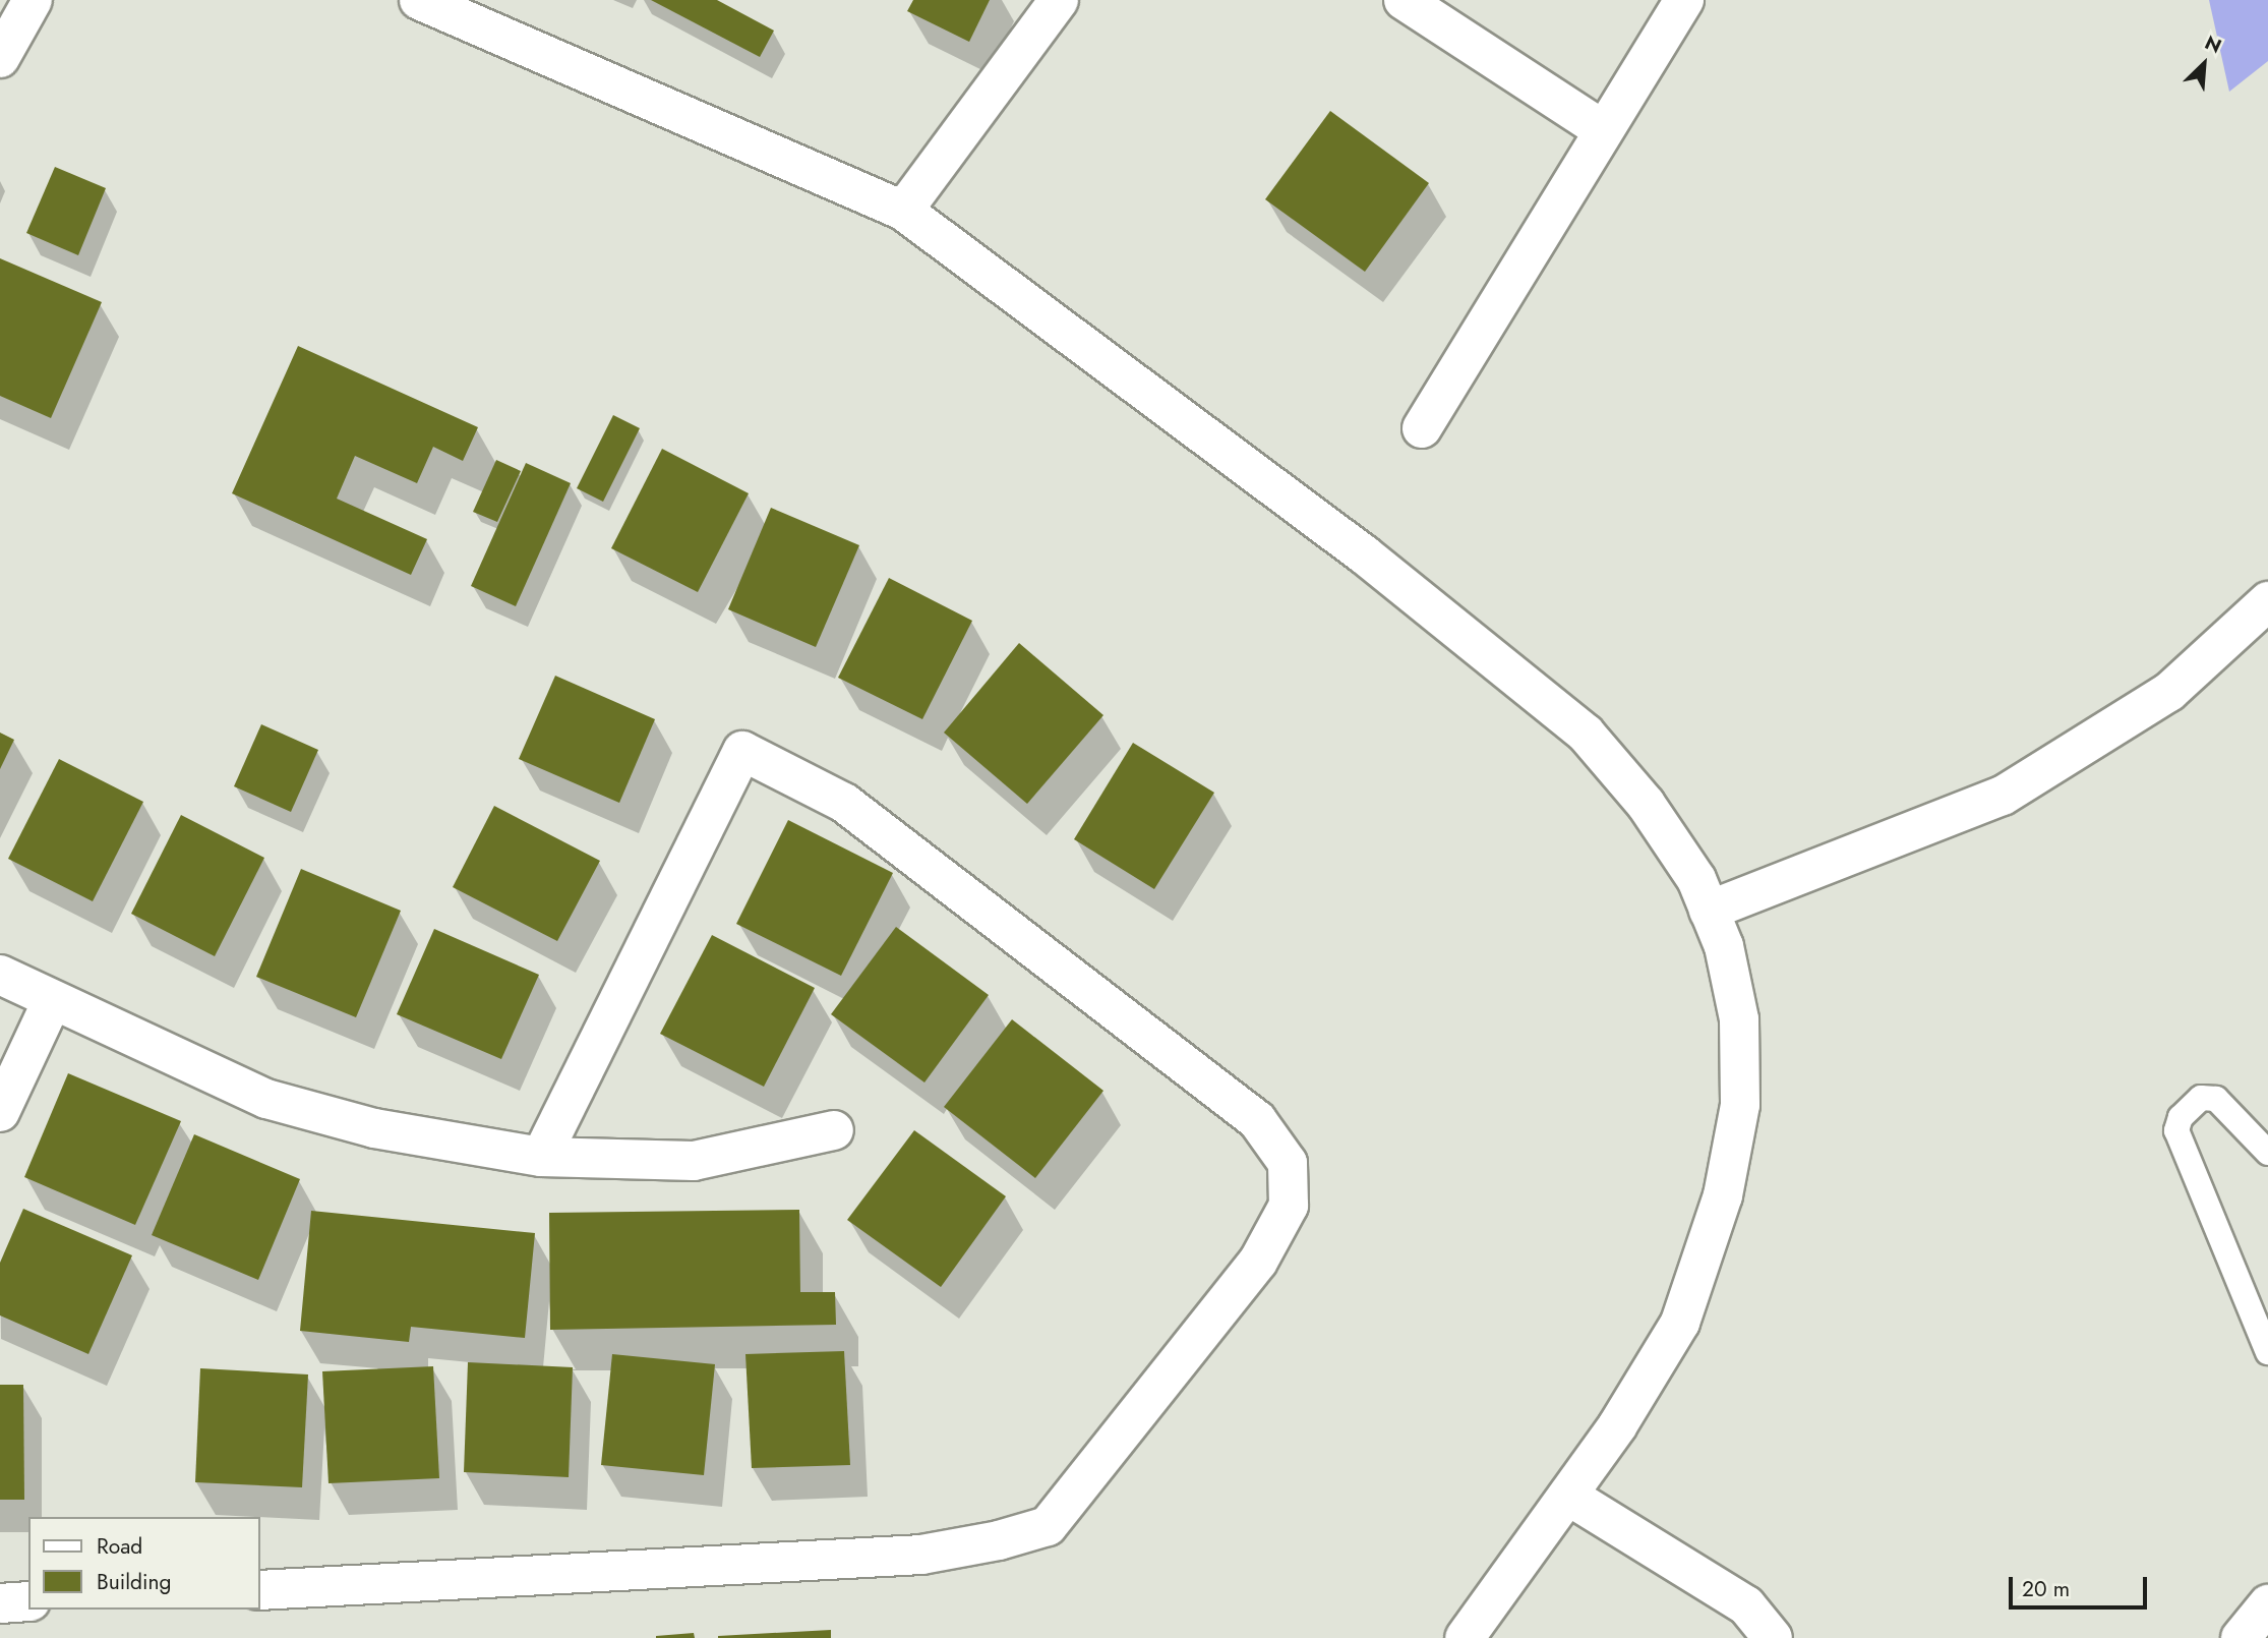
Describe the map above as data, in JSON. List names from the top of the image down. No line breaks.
{"legend":["Road","Building"],"scale_bar":"20 m","north":"top right"}
